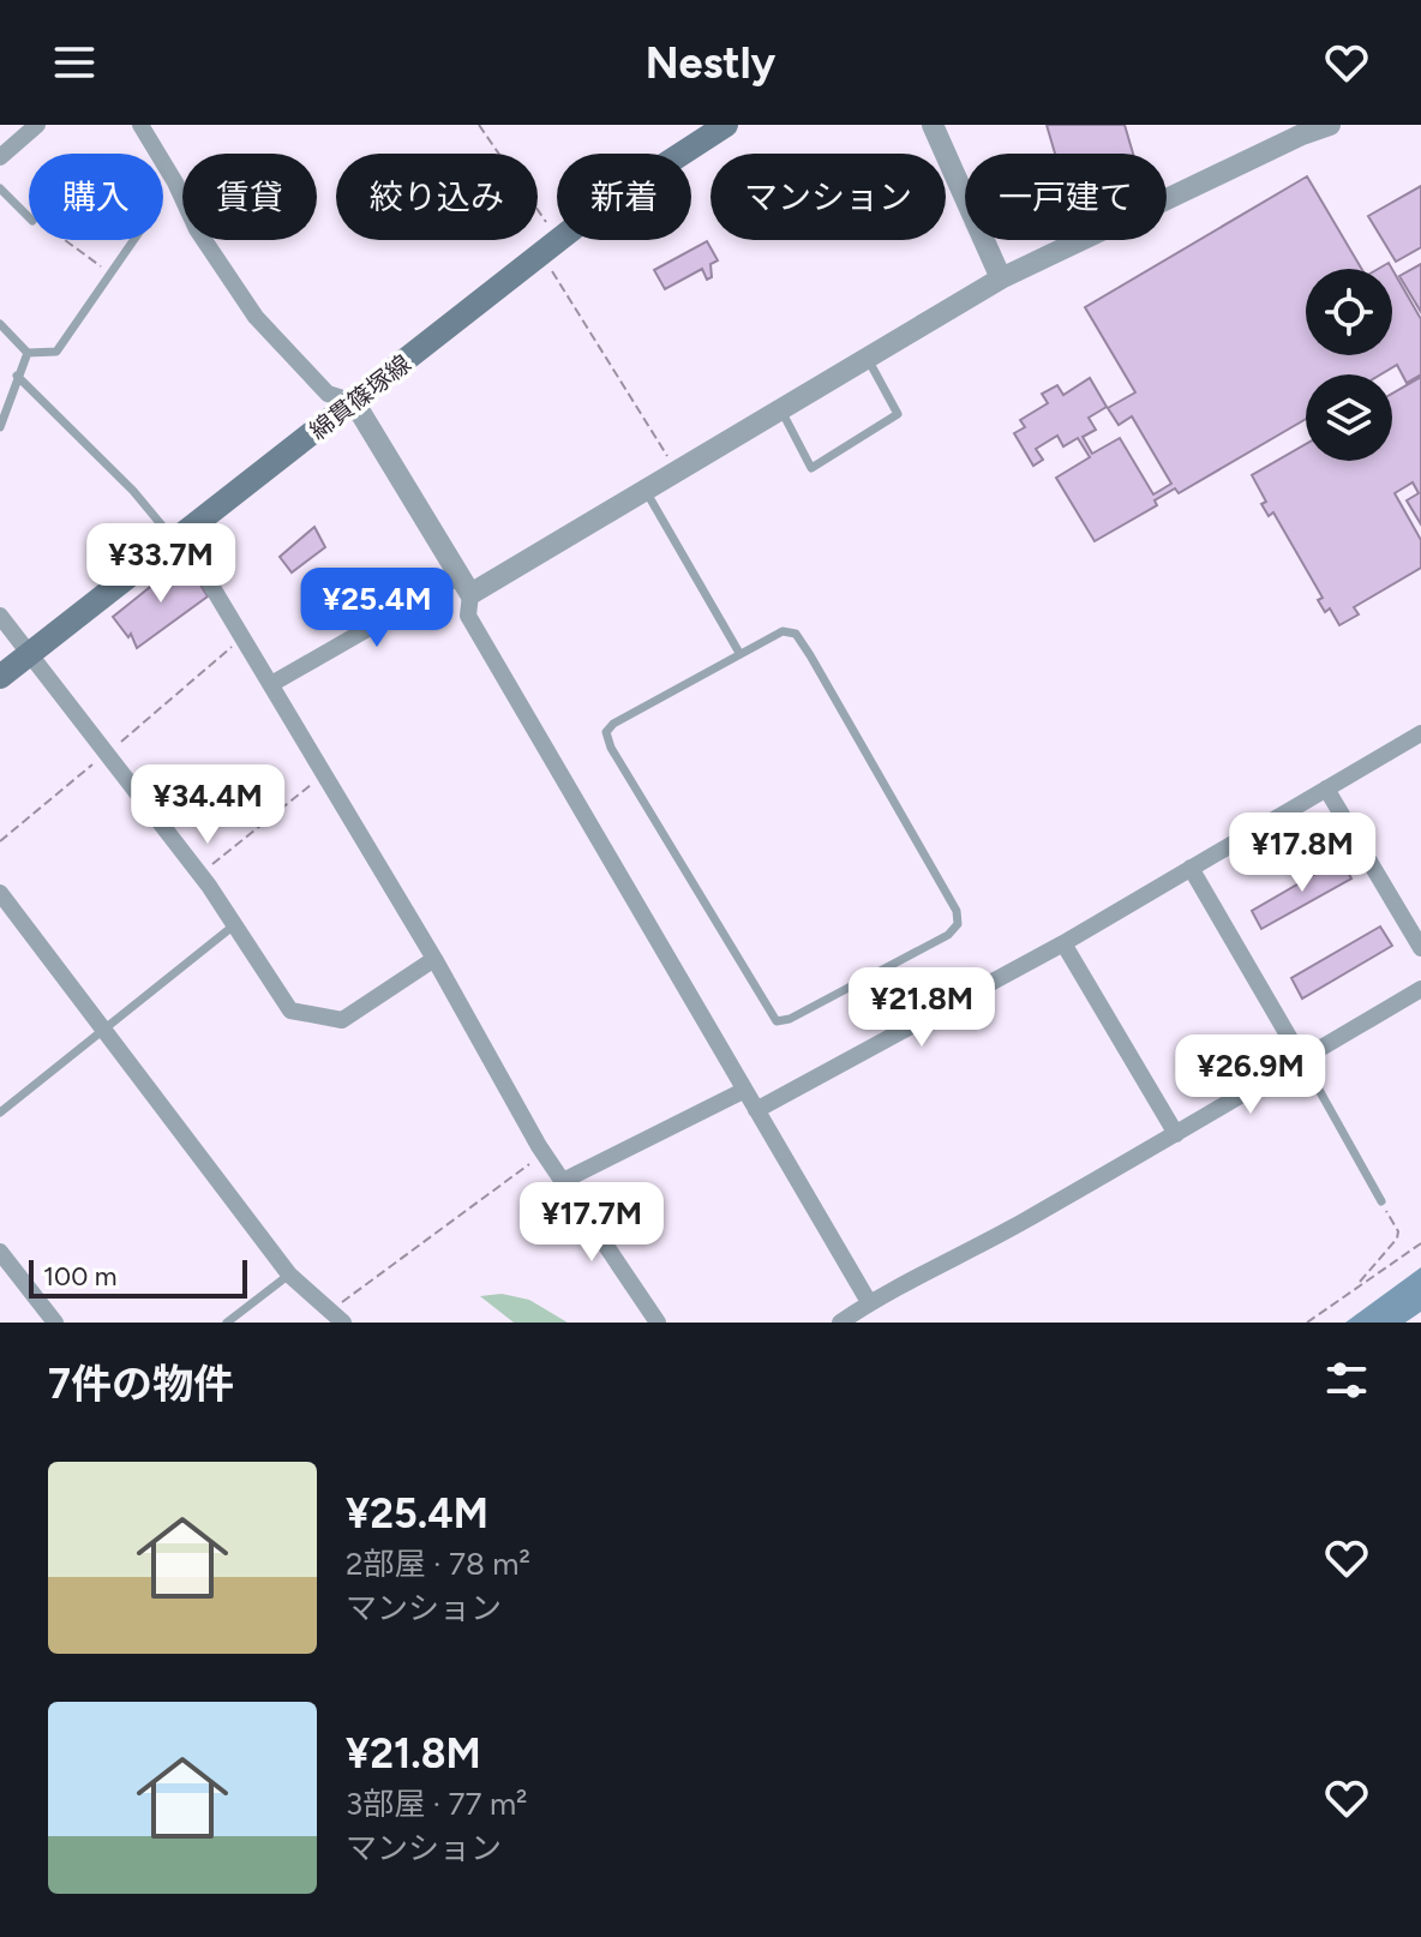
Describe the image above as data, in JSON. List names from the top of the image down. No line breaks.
{"streets":{"main road":["綿貫篠塚線"]},"scale_bar":"100 m","page":{"header":"Nestly","chip":["購入","賃貸","絞り込み","新着","マンション","一戸建て"],"price":["¥33.7M","¥25.4M","¥34.4M","¥17.8M","¥21.8M","¥26.9M","¥17.7M"],"scale":"100 m","heading":"7件の物件","list":[{"name":"¥25.4M","note":"2部屋 · 78 m² · マンション"},{"name":"¥21.8M","note":"3部屋 · 77 m² · マンション"}]}}
